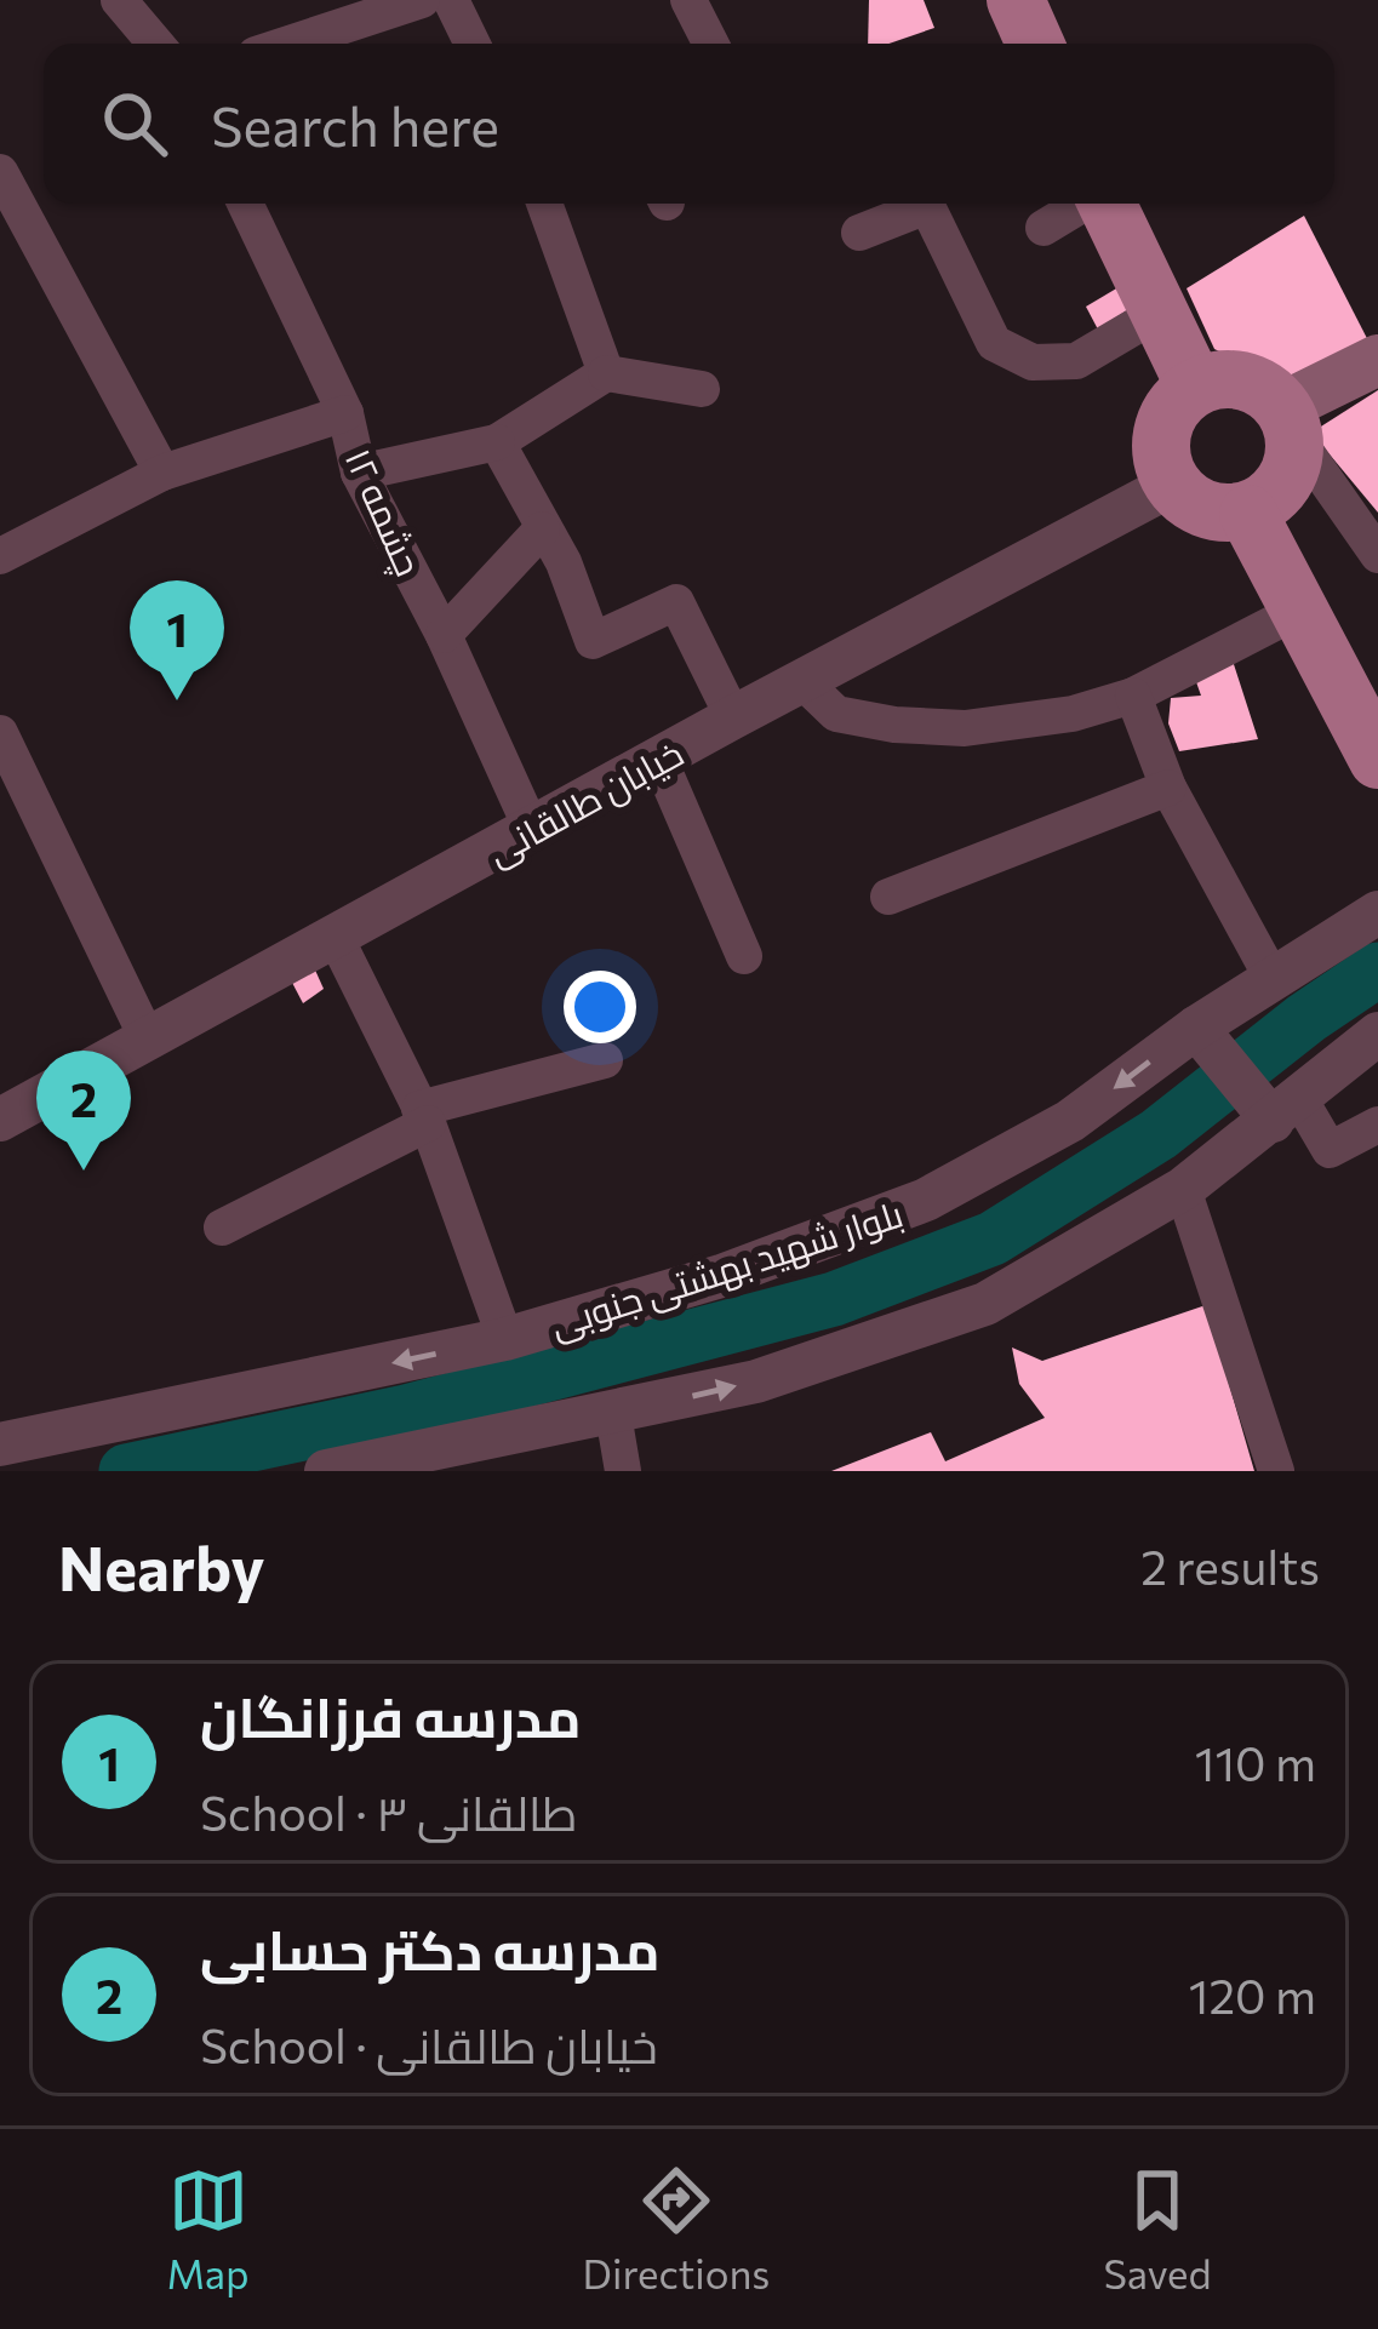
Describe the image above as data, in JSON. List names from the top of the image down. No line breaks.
{"streets":{"street":["چشمه ۱۲","خیابان طالقانی","بلوار شهید بهشتی جنوبی"]},"crossings":[["چشمه ۱۲","خیابان طالقانی"]],"page":{"search":"Search here","pins":["1","2"],"heading":["Nearby","2 results"],"list":[{"mark":"1","name":"مدرسه فرزانگان","note":"School · طالقانی ۳","value":"110 m"},{"mark":"2","name":"مدرسه دکتر حسابی","note":"School · خیابان طالقانی","value":"120 m"}],"nav":["Map","Directions","Saved"]}}
